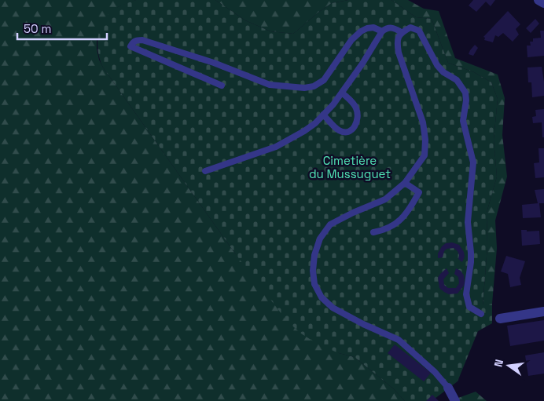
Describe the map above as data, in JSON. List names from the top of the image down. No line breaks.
{"parks":["Cimetière du Mussuguet"],"scale_bar":"50 m","north":"left"}
